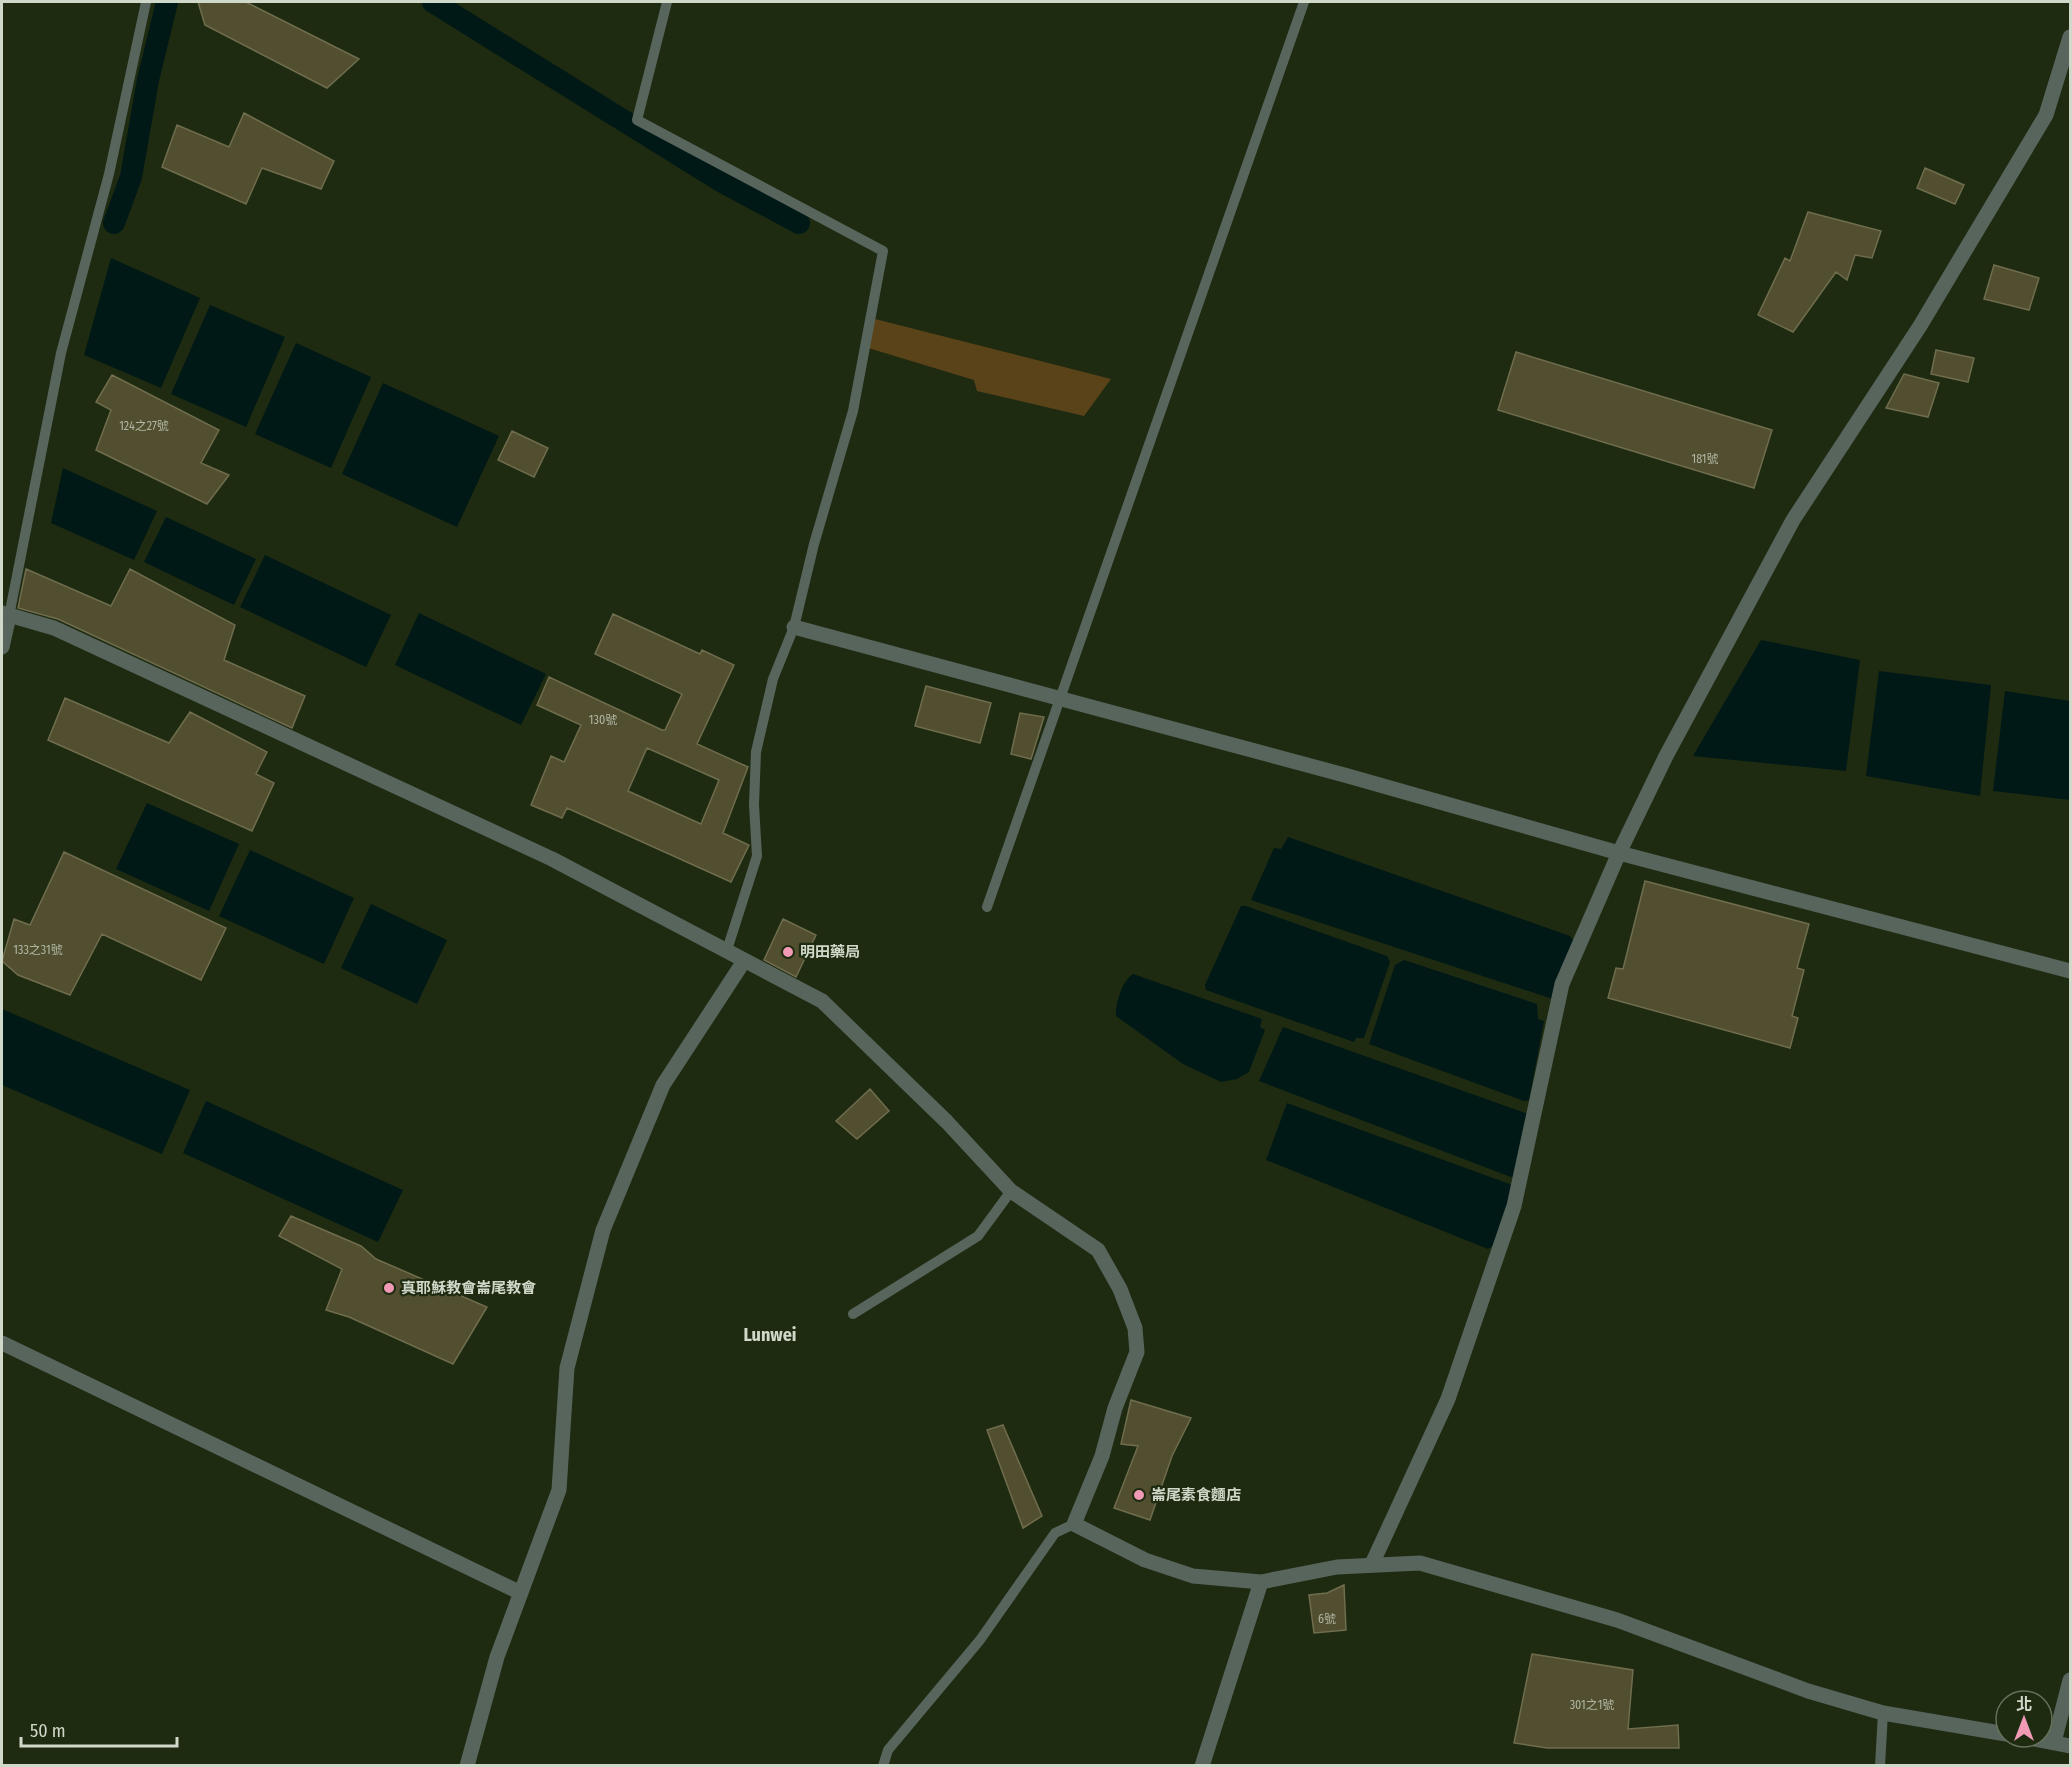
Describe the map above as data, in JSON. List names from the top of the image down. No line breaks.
{"districts":["Lunwei"],"places":["明田藥局","真耶穌教會崙尾教會","崙尾素食麵店"],"house_numbers":["124之27號","181號","130號","133之31號","6號","301之1號"],"scale_bar":"50 m","north":"top"}
